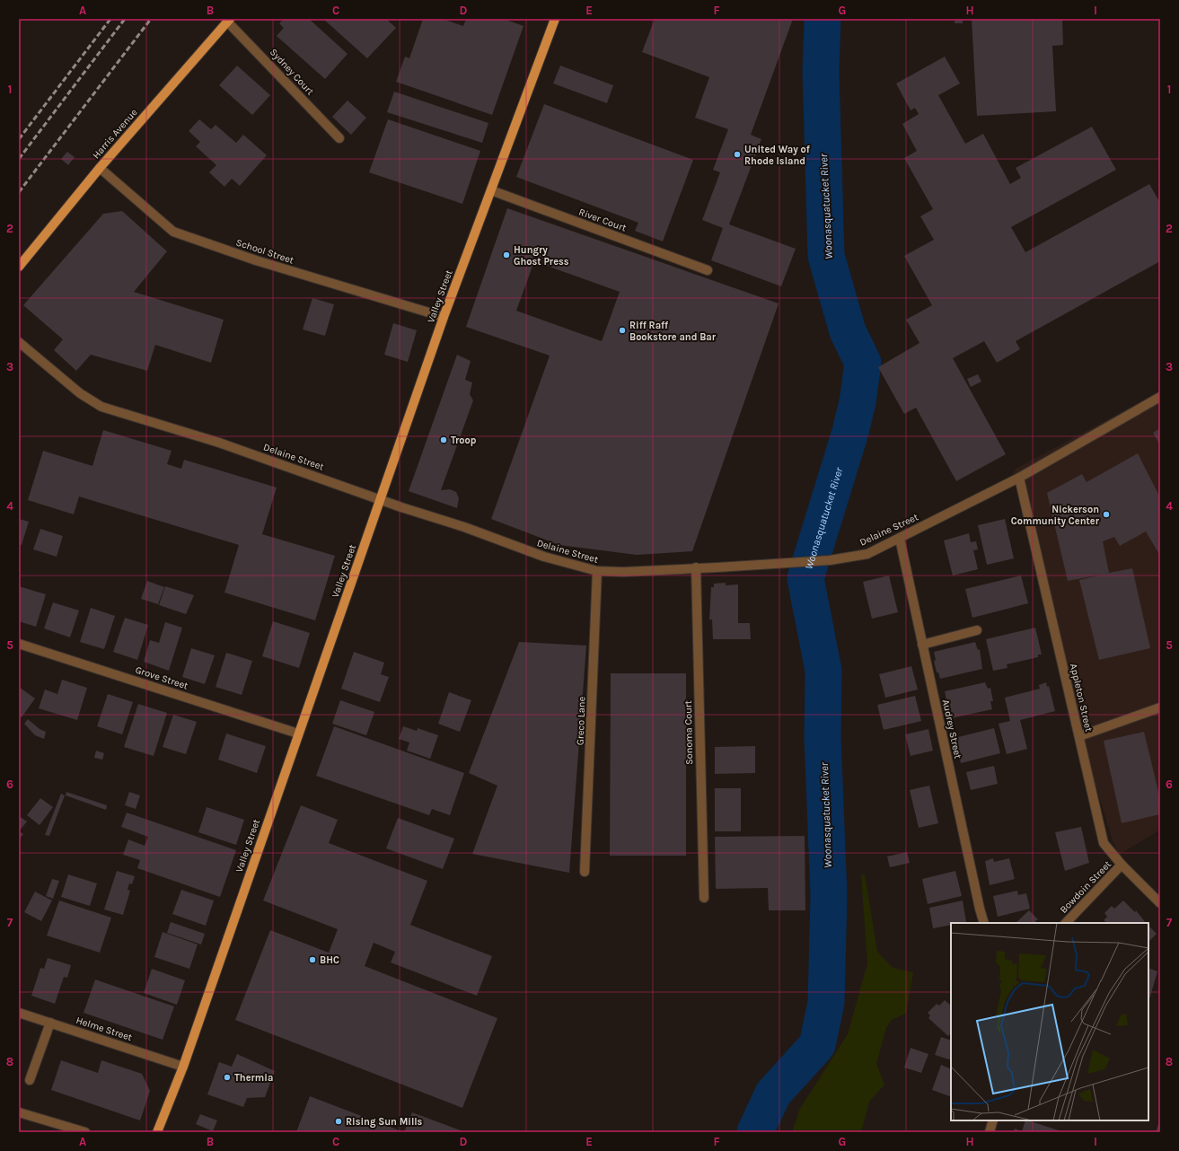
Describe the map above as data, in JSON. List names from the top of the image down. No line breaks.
{"streets":{"main road":["Harris Avenue","Valley Street"],"street":["Sydney Court","River Court","School Street","Delaine Street","Grove Street","Appleton Street","Greco Lane","Audrey Street","Sonoma Court","Bowdoin Street","Helme Street"]},"crossings":[["Sydney Court","Harris Avenue"],["Harris Avenue","School Street"],["River Court","Valley Street"],["School Street","Valley Street"],["Valley Street","Delaine Street"],["Valley Street","Grove Street"],["Valley Street","Helme Street"],["Delaine Street","Appleton Street"],["Delaine Street","Greco Lane"],["Delaine Street","Audrey Street"],["Delaine Street","Sonoma Court"],["Appleton Street","Bowdoin Street"]],"water":["Woonasquatucket River"],"places":["United Way of Rhode Island","Hungry Ghost Press","Riff Raff Bookstore and Bar","Troop","Nickerson Community Center","BHC","Thermia","Rising Sun Mills"],"grid":{"columns":["A","B","C","D","E","F","G","H","I"],"rows":["1","2","3","4","5","6","7","8"]}}
